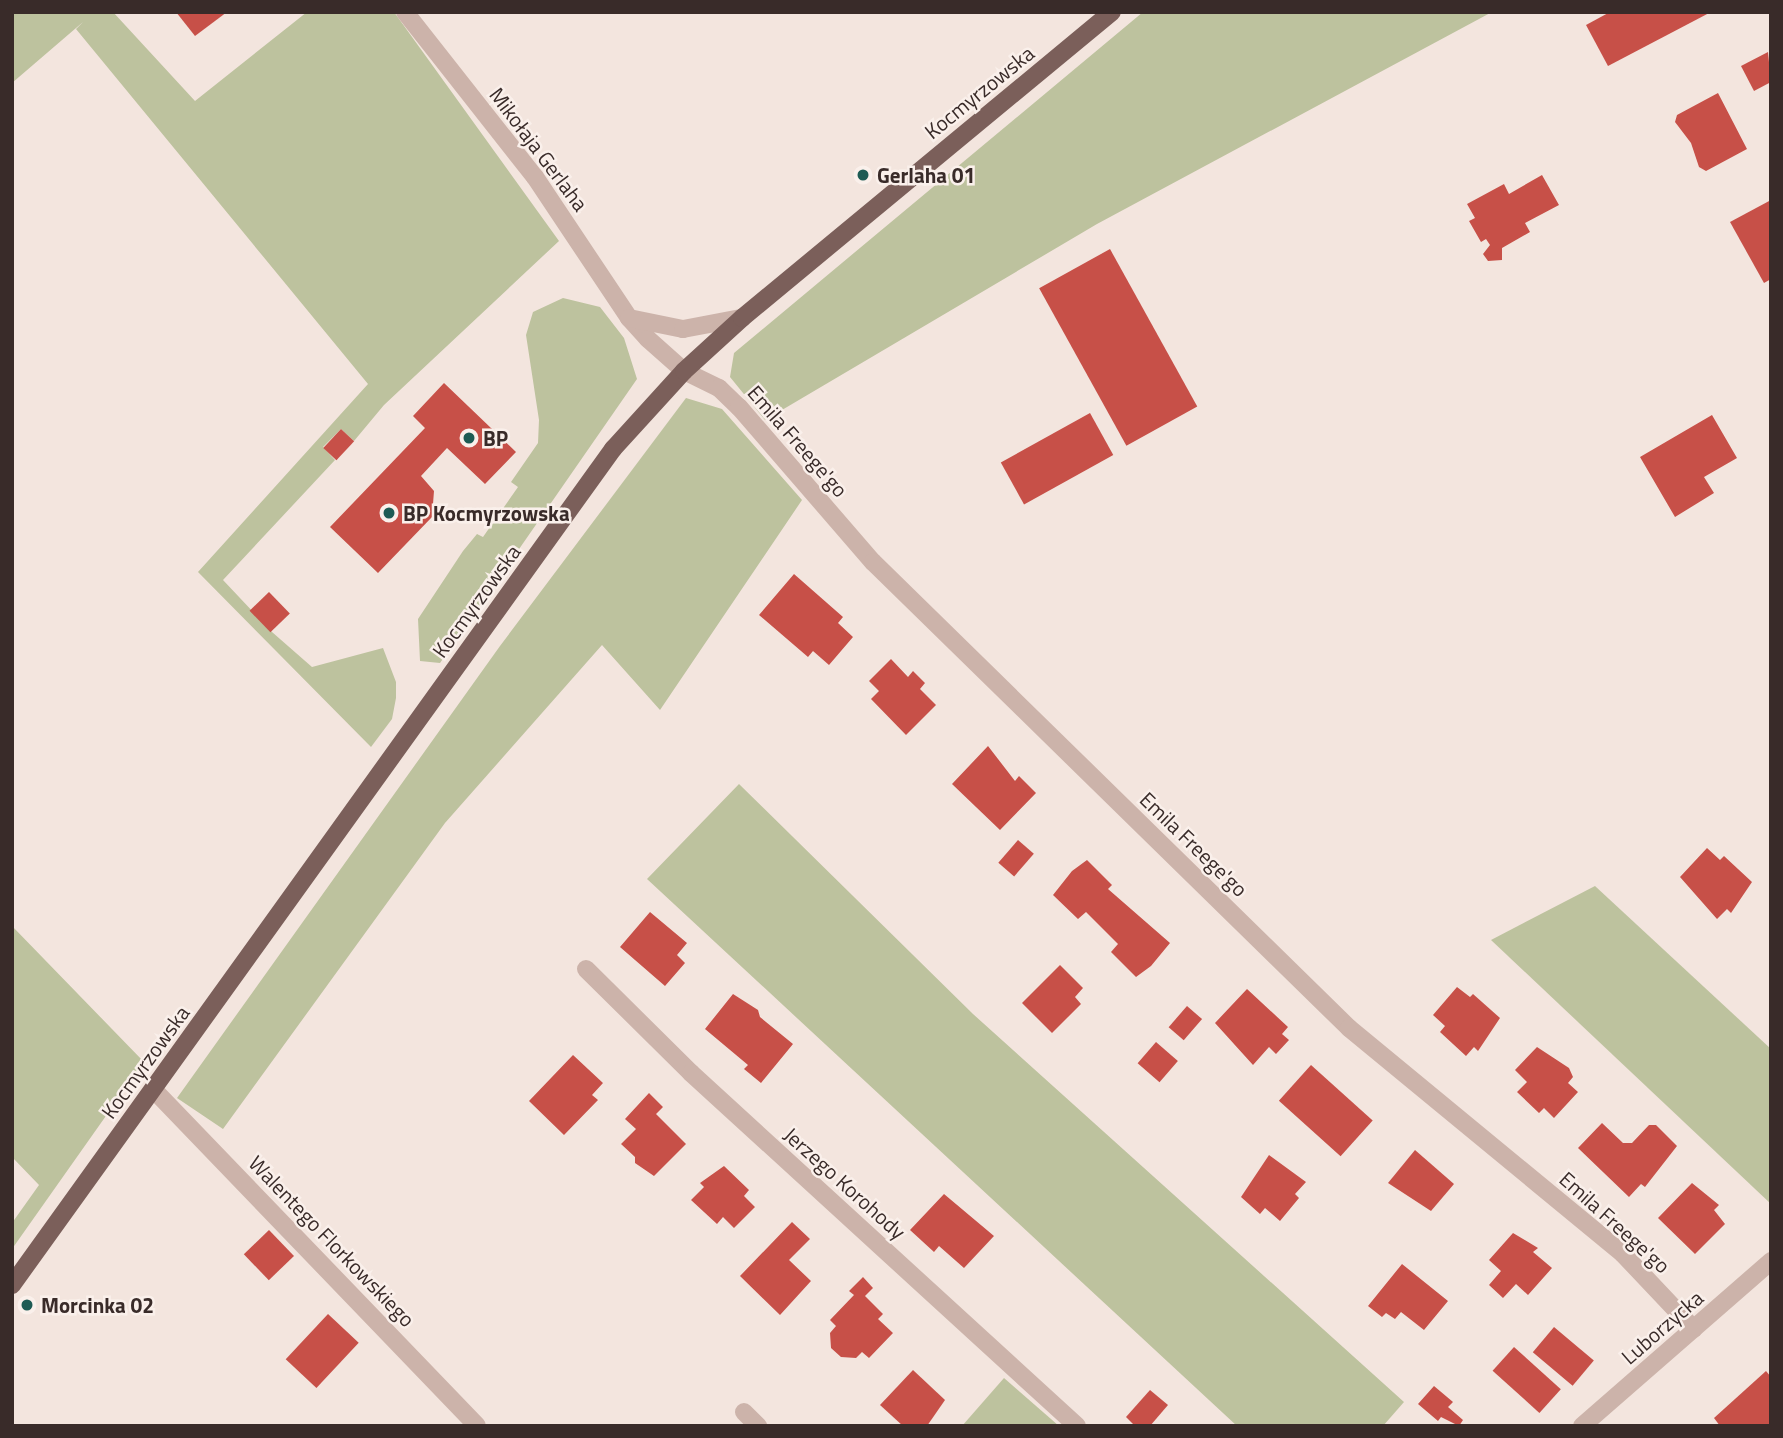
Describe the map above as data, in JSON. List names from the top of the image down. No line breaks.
{"streets":{"main road":["Kocmyrzowska"],"street":["Mikołaja Gerlaha","Emila Freege'go","Jerzego Korohody","Walentego Florkowskiego","Luborzycka"]},"crossings":[["Kocmyrzowska","Mikołaja Gerlaha"],["Kocmyrzowska","Emila Freege'go"],["Kocmyrzowska","Walentego Florkowskiego"],["Mikołaja Gerlaha","Emila Freege'go"],["Emila Freege'go","Luborzycka"]],"places":["Gerlaha 01","BP","BP Kocmyrzowska","Morcinka 02"]}
